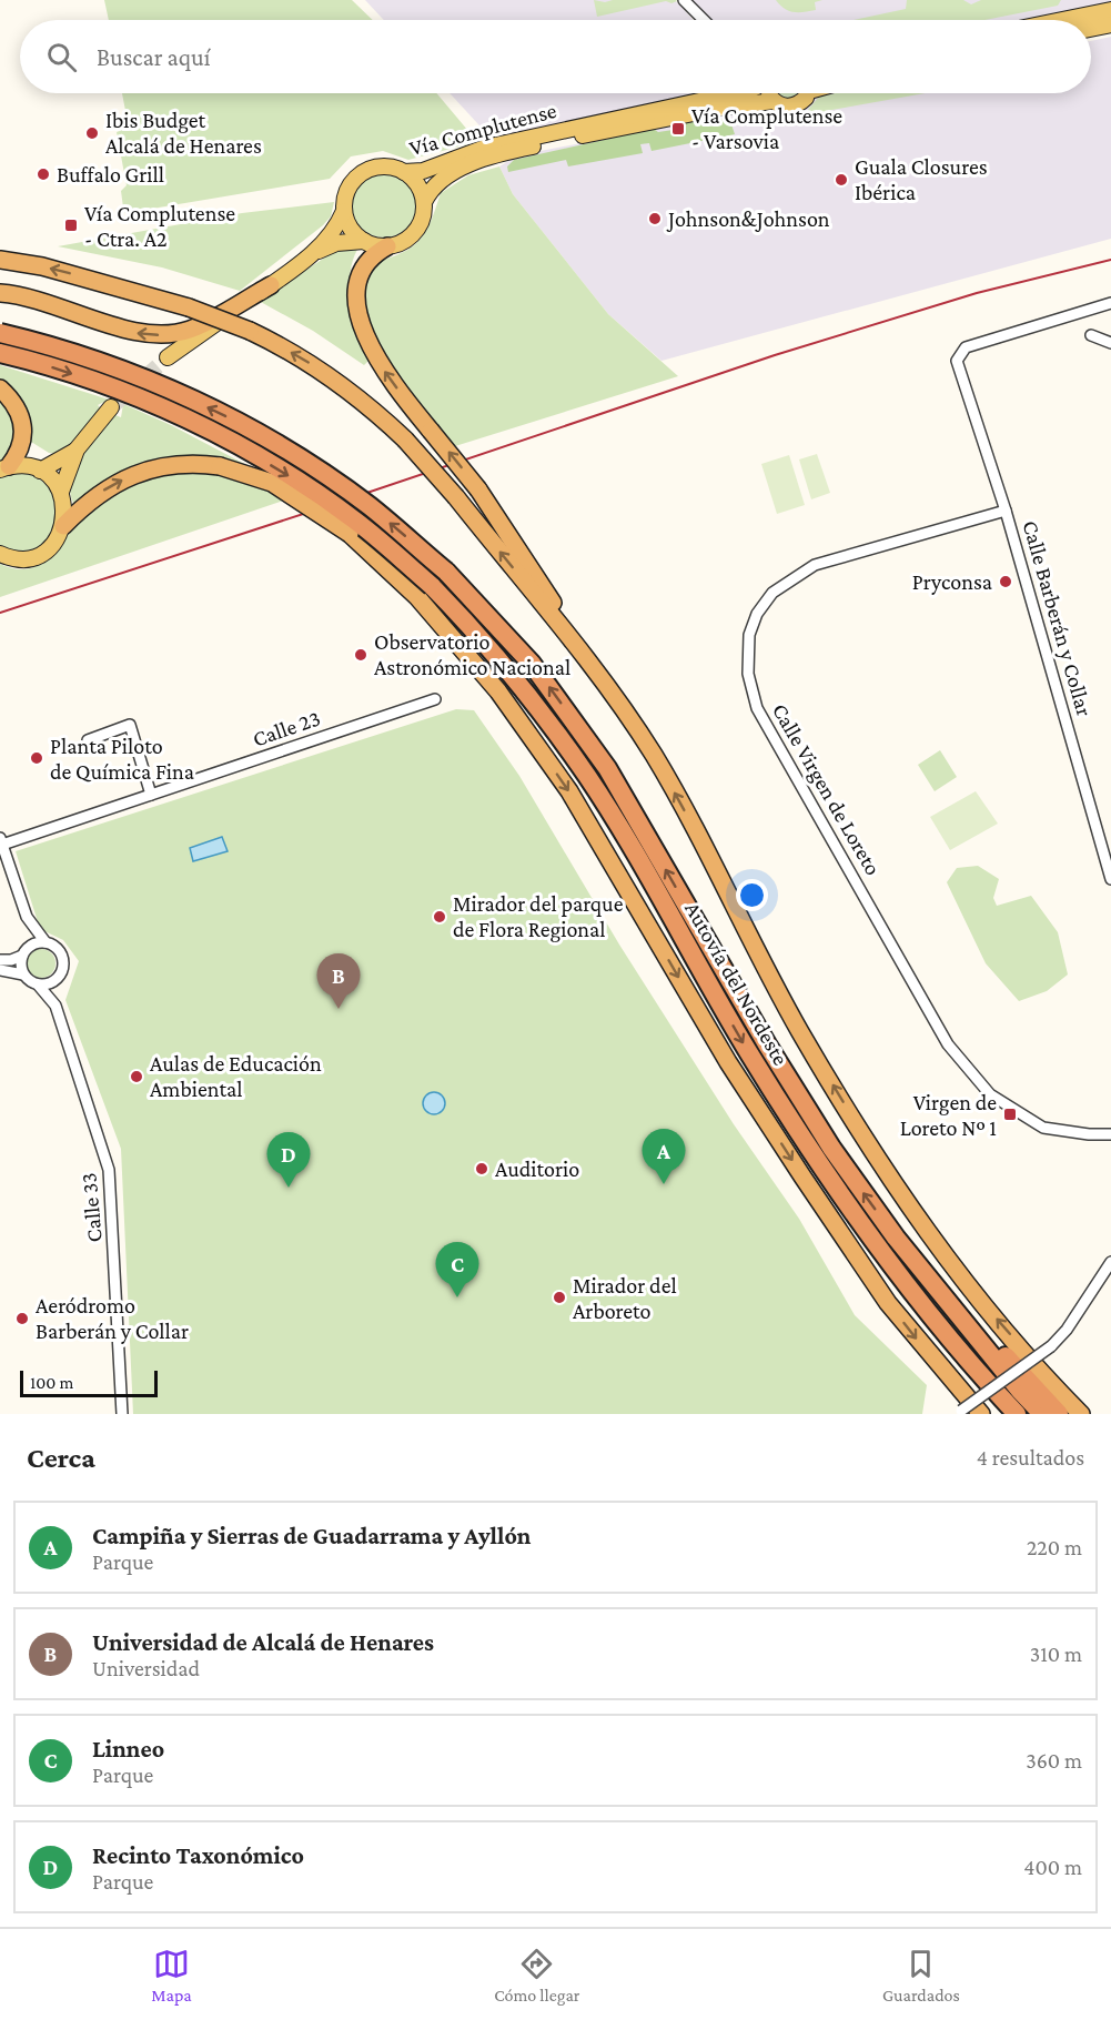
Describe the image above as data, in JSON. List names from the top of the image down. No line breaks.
{"streets":{"highway":["Autovía del Nordeste"],"main road":["Vía Complutense"],"street":["Calle Barberán y Collar","Calle 23","Calle Virgen de Loreto","Calle 33"]},"crossings":[["Calle Barberán y Collar","Calle Virgen de Loreto"]],"places":{"transit":["Vía Complutense - Varsovia","Vía Complutense - Ctra. A2","Virgen de Loreto Nº 1"],"other":["Ibis Budget Alcalá de Henares","Buffalo Grill","Guala Closures Ibérica","Johnson&Johnson","Pryconsa","Observatorio Astronómico Nacional","Planta Piloto de Química Fina","Mirador del parque de Flora Regional","Aulas de Educación Ambiental","Auditorio","Mirador del Arboreto","Aeródromo Barberán y Collar"]},"scale_bar":"100 m","page":{"search":"Buscar aquí","pins":["B","A","D","C"],"scale":"100 m","heading":["Cerca","4 resultados"],"list":[{"mark":"A","name":"Campiña y Sierras de Guadarrama y Ayllón","note":"Parque","value":"220 m"},{"mark":"B","name":"Universidad de Alcalá de Henares","note":"Universidad","value":"310 m"},{"mark":"C","name":"Linneo","note":"Parque","value":"360 m"},{"mark":"D","name":"Recinto Taxonómico","note":"Parque","value":"400 m"}],"nav":["Mapa","Cómo llegar","Guardados"]}}
